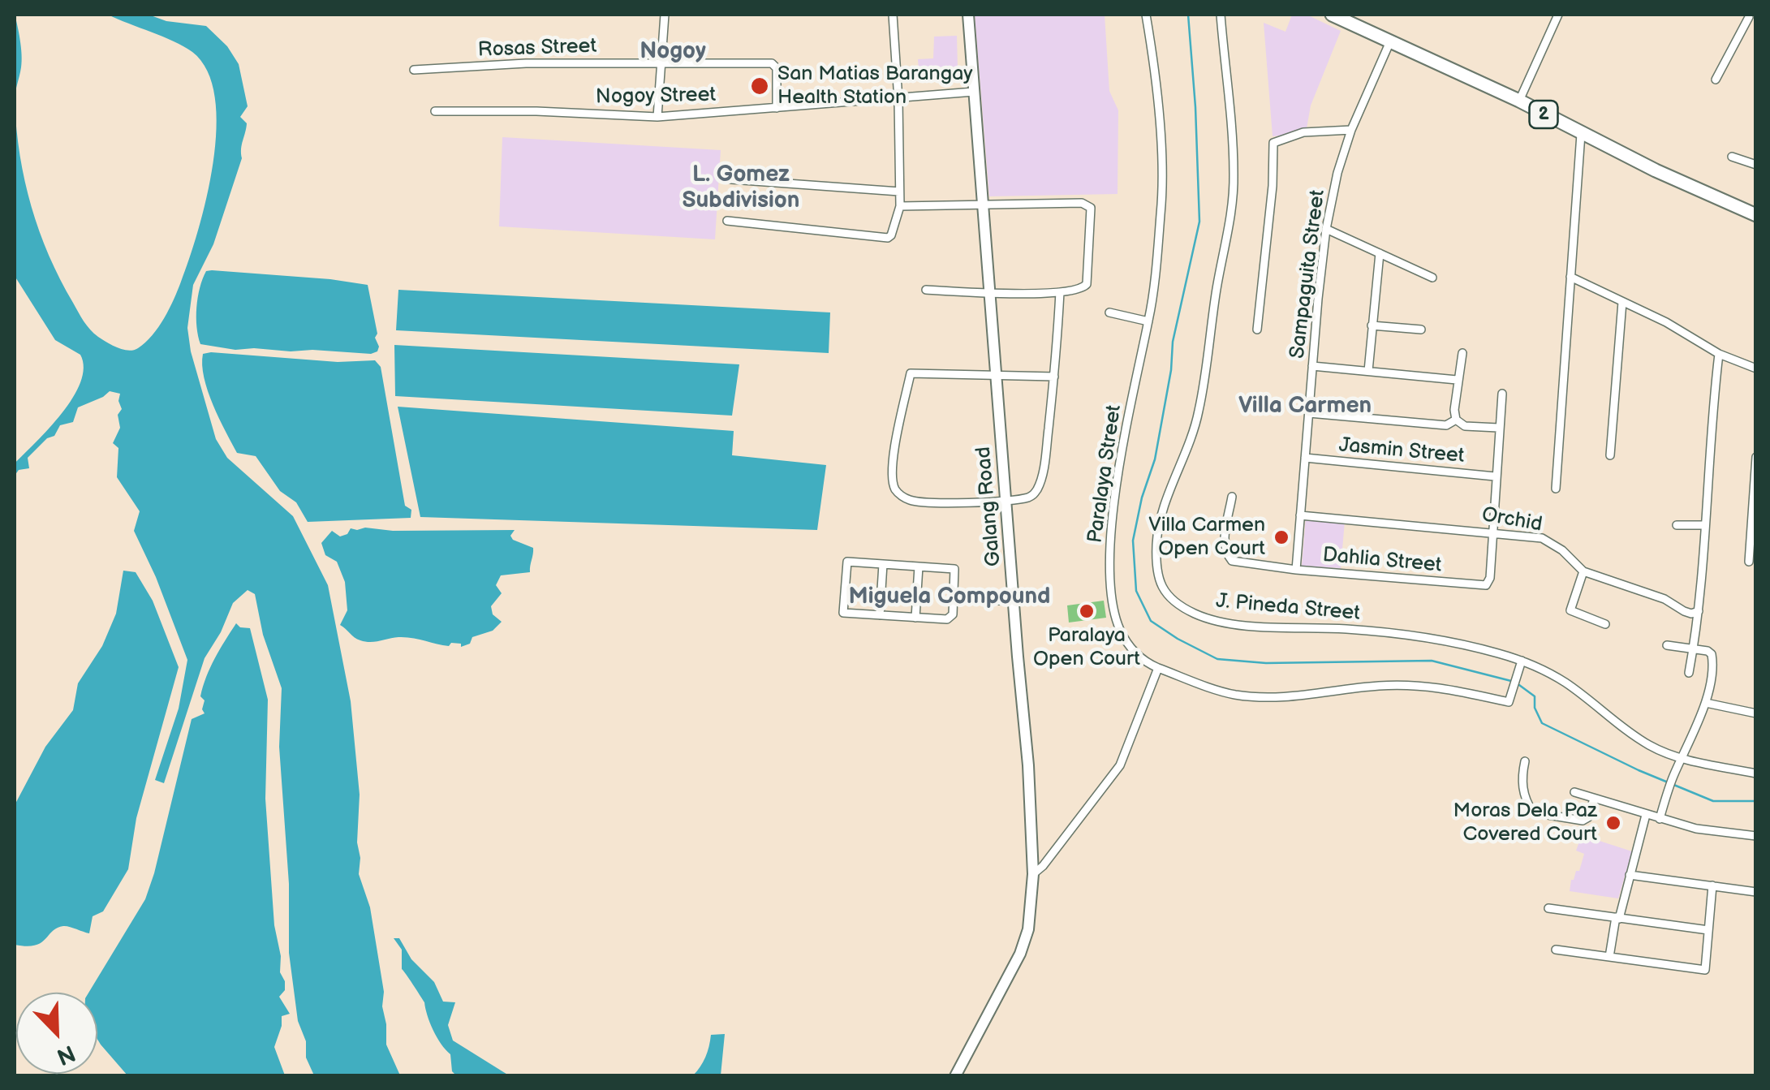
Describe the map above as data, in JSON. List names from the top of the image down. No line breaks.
{"streets":{"highway":["2"],"street":["Rosas Street","Nogoy Street","Sampaguita Street","Jasmin Street","Paralaya Street","Galang Road","Orchid","Dahlia Street","J. Pineda Street"]},"crossings":[["Rosas Street","Nogoy Street"],["Nogoy Street","Galang Road"],["2","Sampaguita Street"],["Sampaguita Street","Jasmin Street"],["Sampaguita Street","Orchid"],["Sampaguita Street","Dahlia Street"],["Jasmin Street","Dahlia Street"],["Paralaya Street","J. Pineda Street"],["Orchid","Dahlia Street"]],"districts":["Nogoy","L. Gomez Subdivision","Villa Carmen","Miguela Compound"],"places":["San Matias Barangay Health Station","Villa Carmen Open Court","Paralaya Open Court","Moras Dela Paz Covered Court"],"north":"bottom right"}
